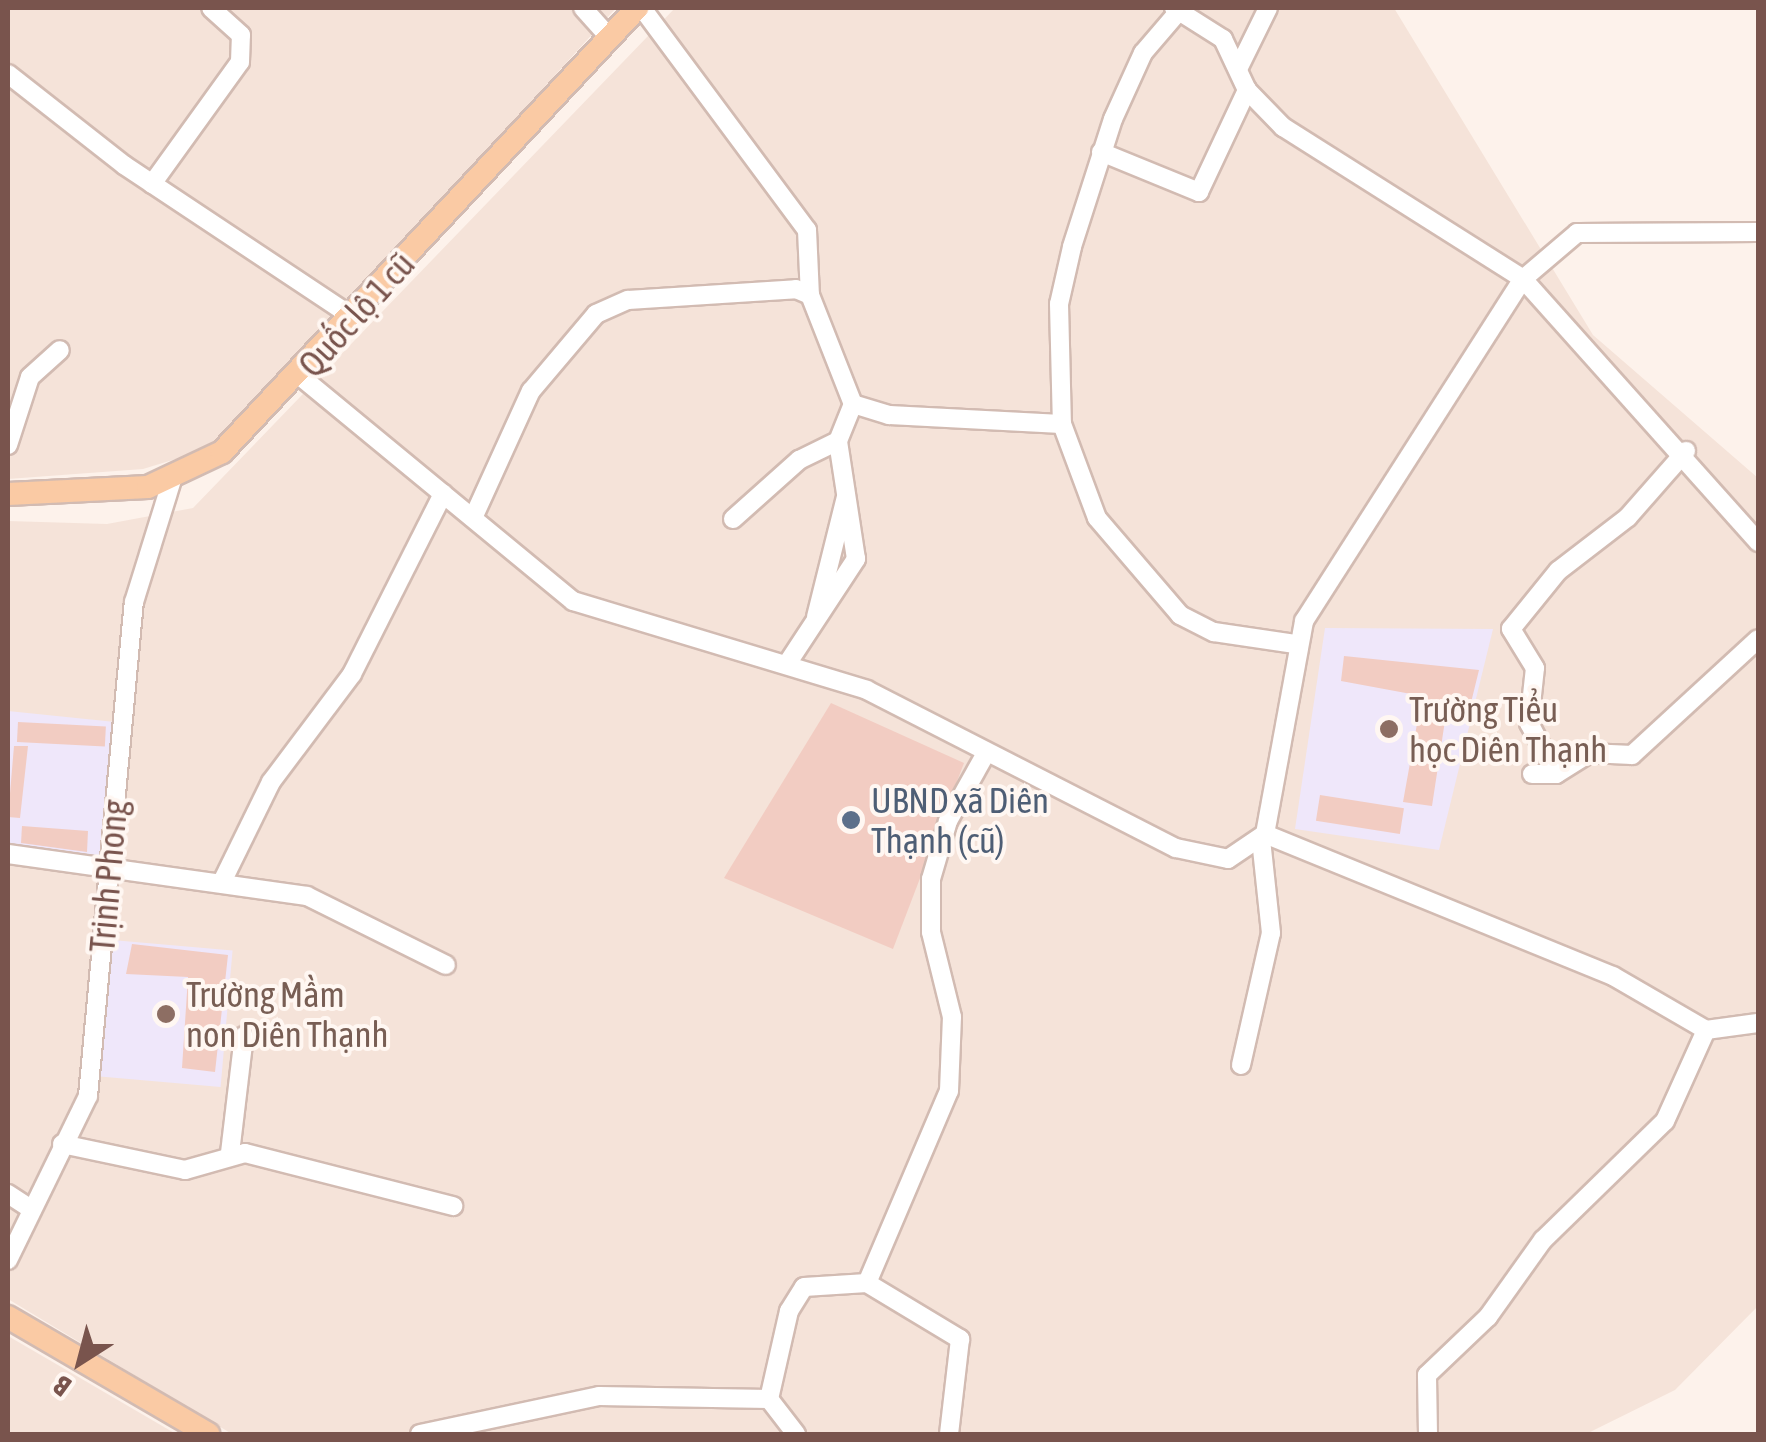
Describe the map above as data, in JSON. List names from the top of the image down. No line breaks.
{"streets":{"main road":["Quốc lộ 1 cũ"],"street":["Trịnh Phong"]},"crossings":[["Quốc lộ 1 cũ","Trịnh Phong"]],"places":["Trường Tiểu học Diên Thạnh","UBND xã Diên Thạnh (cũ)","Trường Mầm non Diên Thạnh"],"north":"bottom left"}
